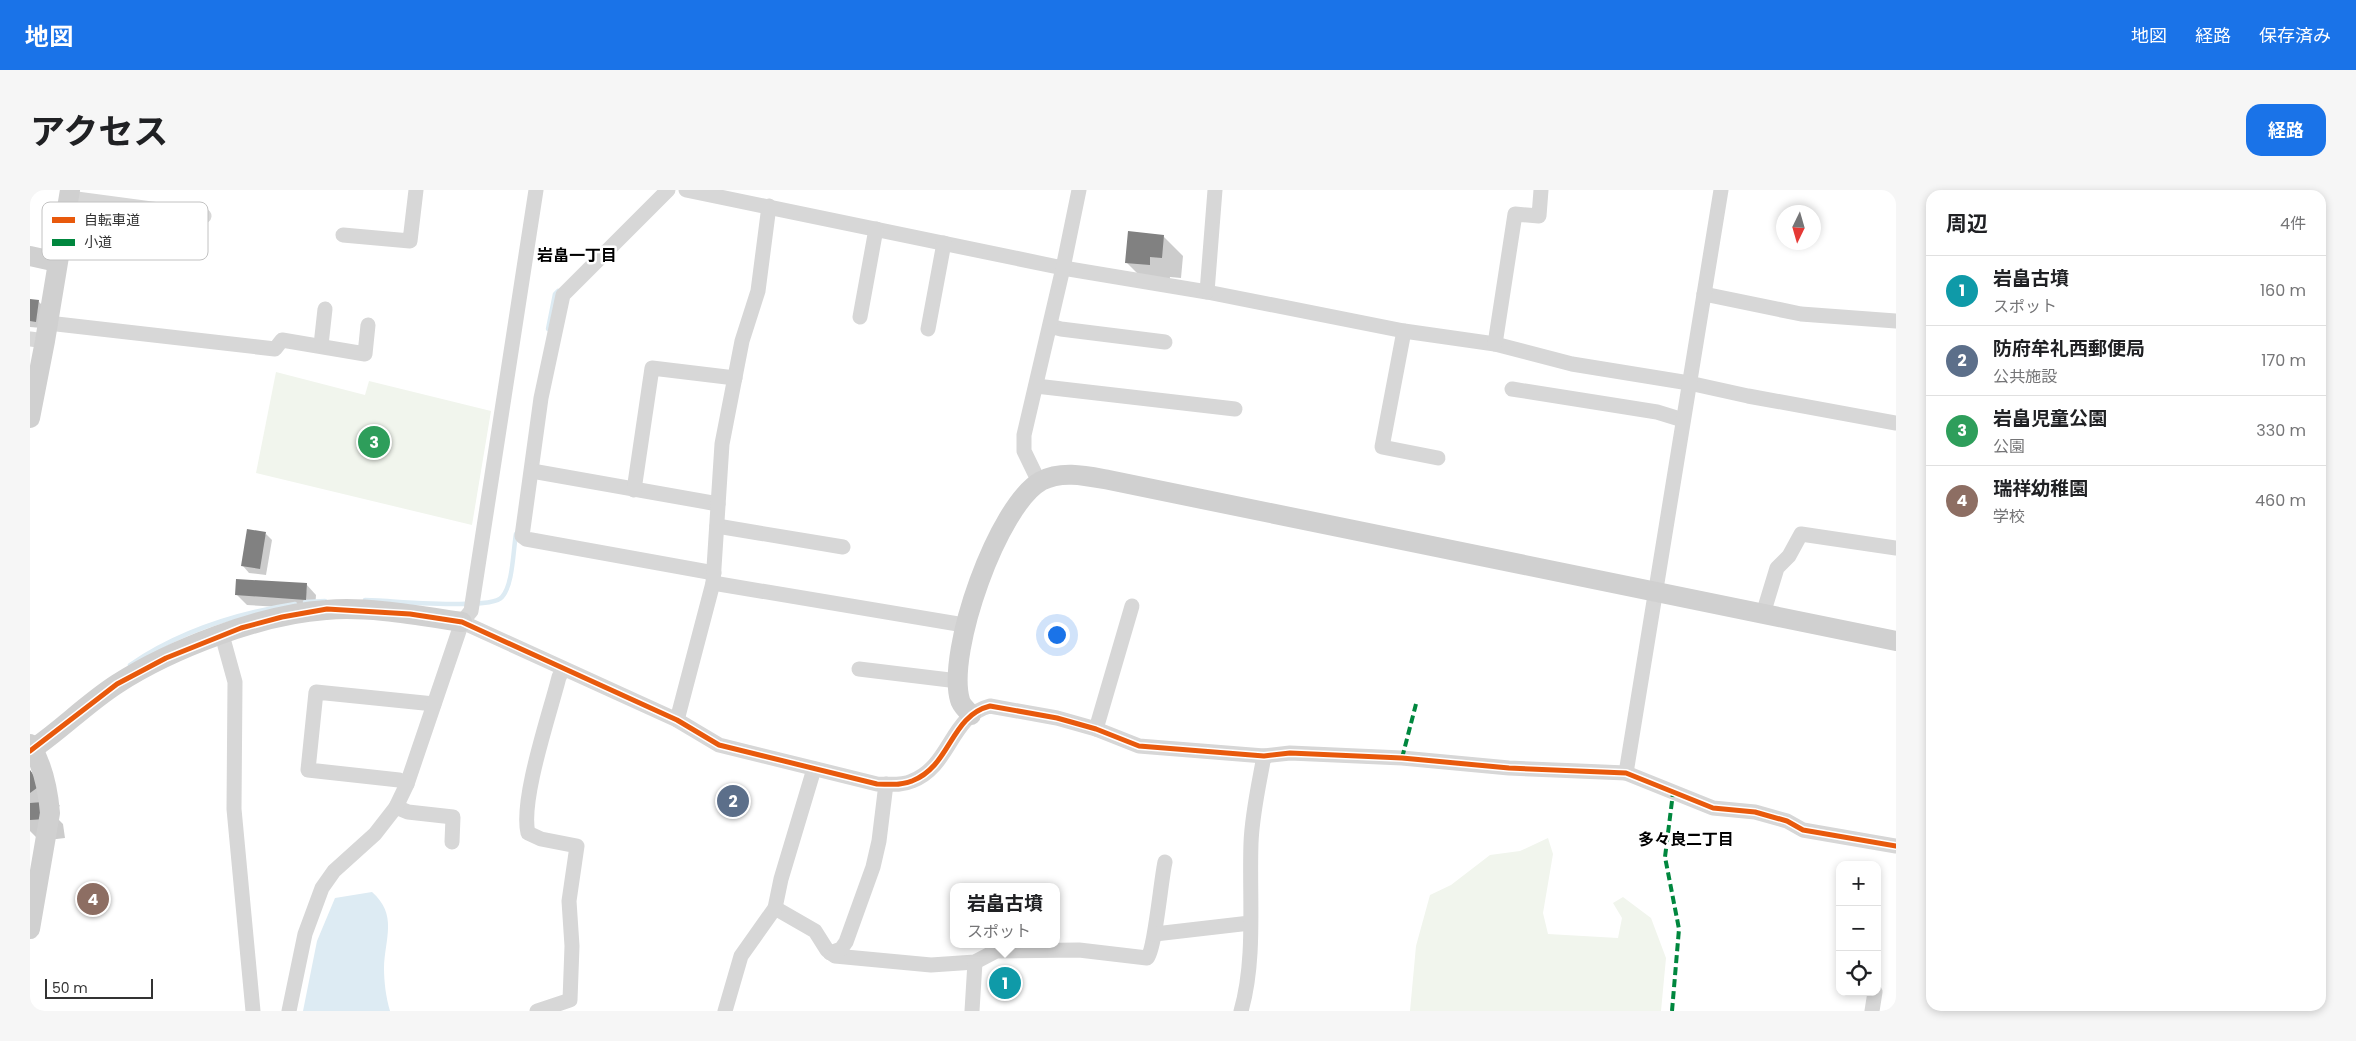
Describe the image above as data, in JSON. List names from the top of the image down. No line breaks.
{"districts":["岩畠一丁目","多々良二丁目"],"legend":["自転車道","小道"],"scale_bar":"50 m","north":"bottom","page":{"header":"地図","nav":["地図","経路","保存済み"],"title":"アクセス","buttons":"経路","heading":["周辺","4件"],"list":[{"mark":"1","name":"岩畠古墳","note":"スポット","value":"160 m"},{"mark":"2","name":"防府牟礼西郵便局","note":"公共施設","value":"170 m"},{"mark":"3","name":"岩畠児童公園","note":"公園","value":"330 m"},{"mark":"4","name":"瑞祥幼稚園","note":"学校","value":"460 m"}],"pins":["3","2","4","1"],"map_buttons":["+","−"],"popup":["岩畠古墳","スポット"],"scale":"50 m"}}
